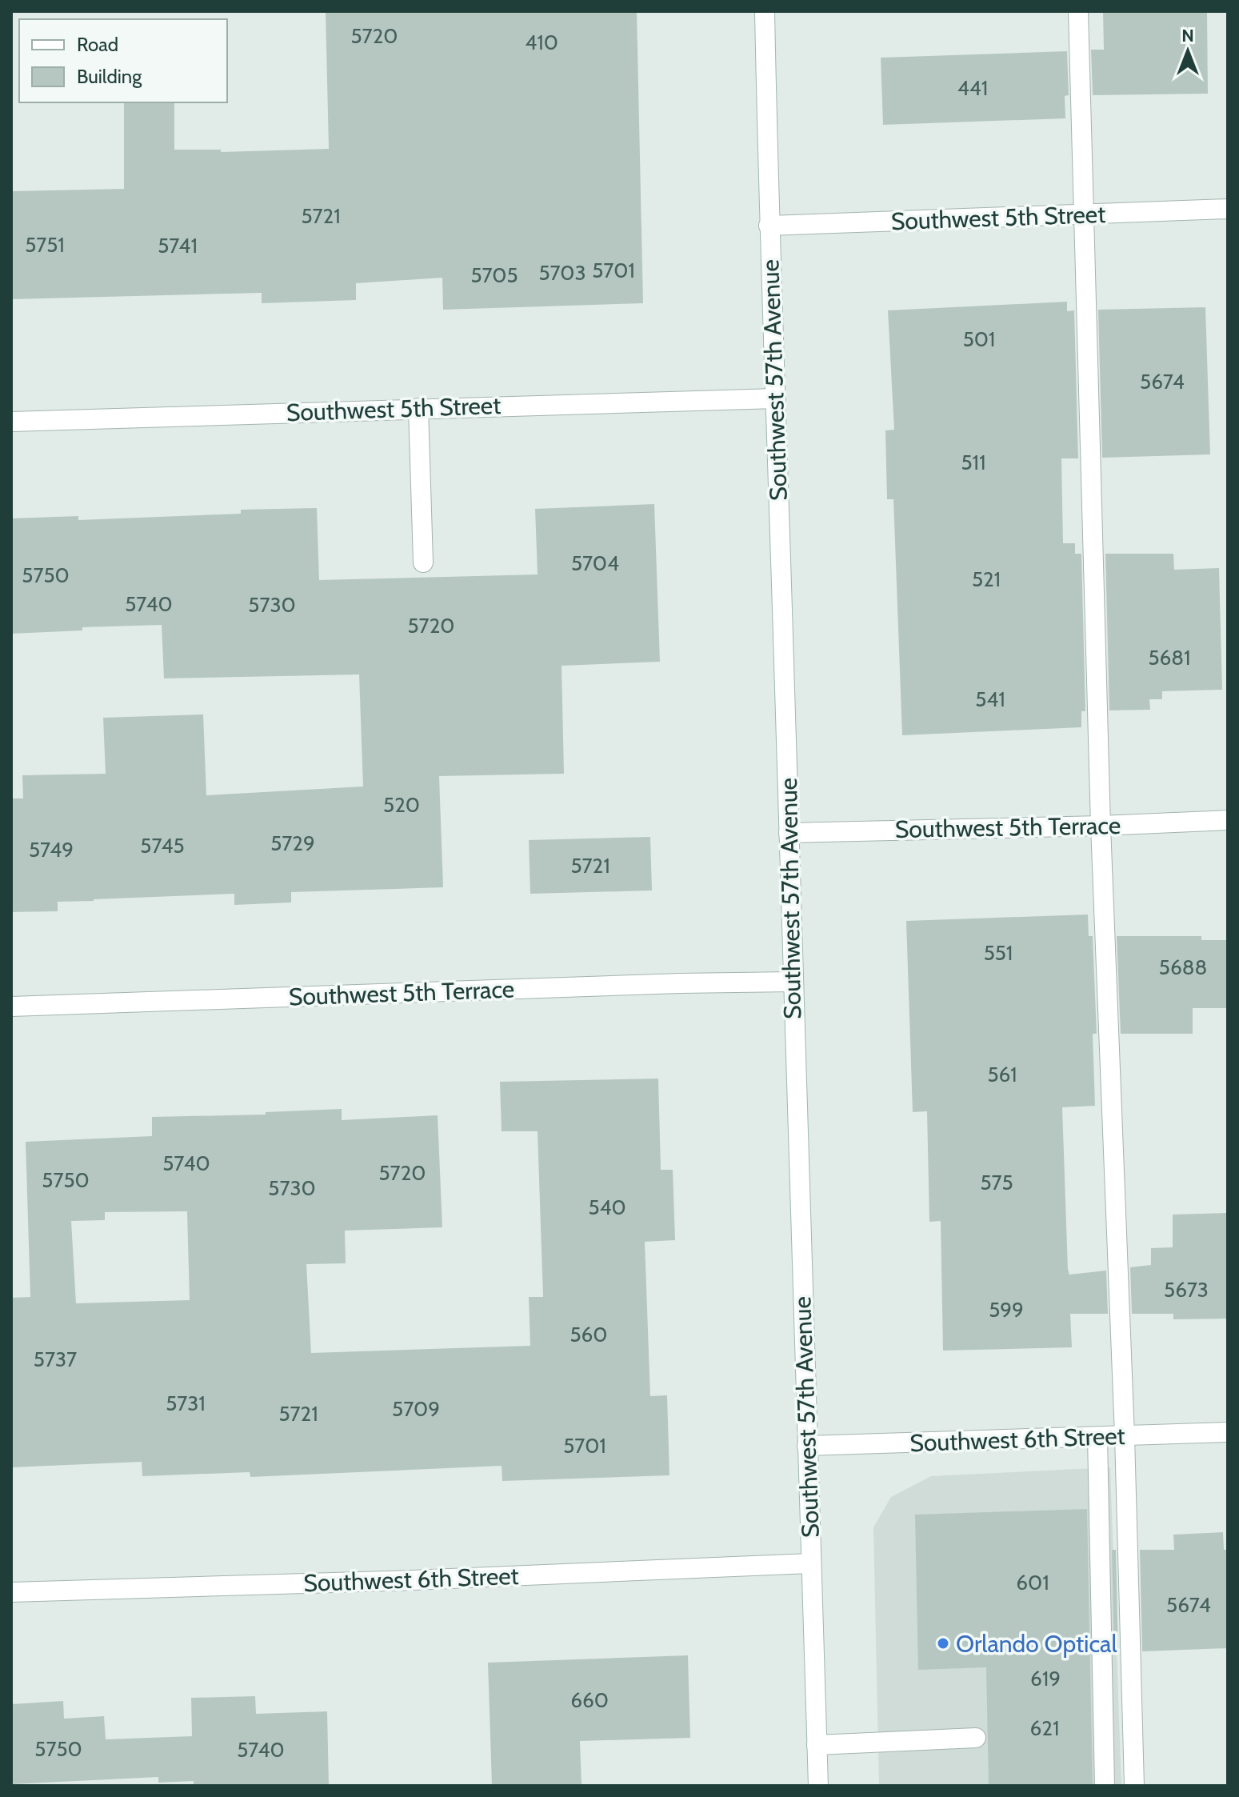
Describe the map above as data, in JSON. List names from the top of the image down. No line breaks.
{"streets":{"street":["Southwest 5th Street","Southwest 57th Avenue","Southwest 5th Terrace","Southwest 6th Street"]},"crossings":[["Southwest 5th Street","Southwest 57th Avenue"],["Southwest 57th Avenue","Southwest 5th Terrace"],["Southwest 57th Avenue","Southwest 6th Street"]],"places":["Orlando Optical"],"house_numbers":["5720","410","441","5721","5751","5741","5701","5703","5705","501","5674","511","5704","5750","521","5740","5730","5720","5681","541","520","5729","5745","5749","5721","551","5688","561","5740","5720","5750","575","5730","540","5673","599","560","5737","5731","5709","5721","5701","601","5674","619","660","621","5750","5740"],"legend":["Road","Building"],"north":"top"}
